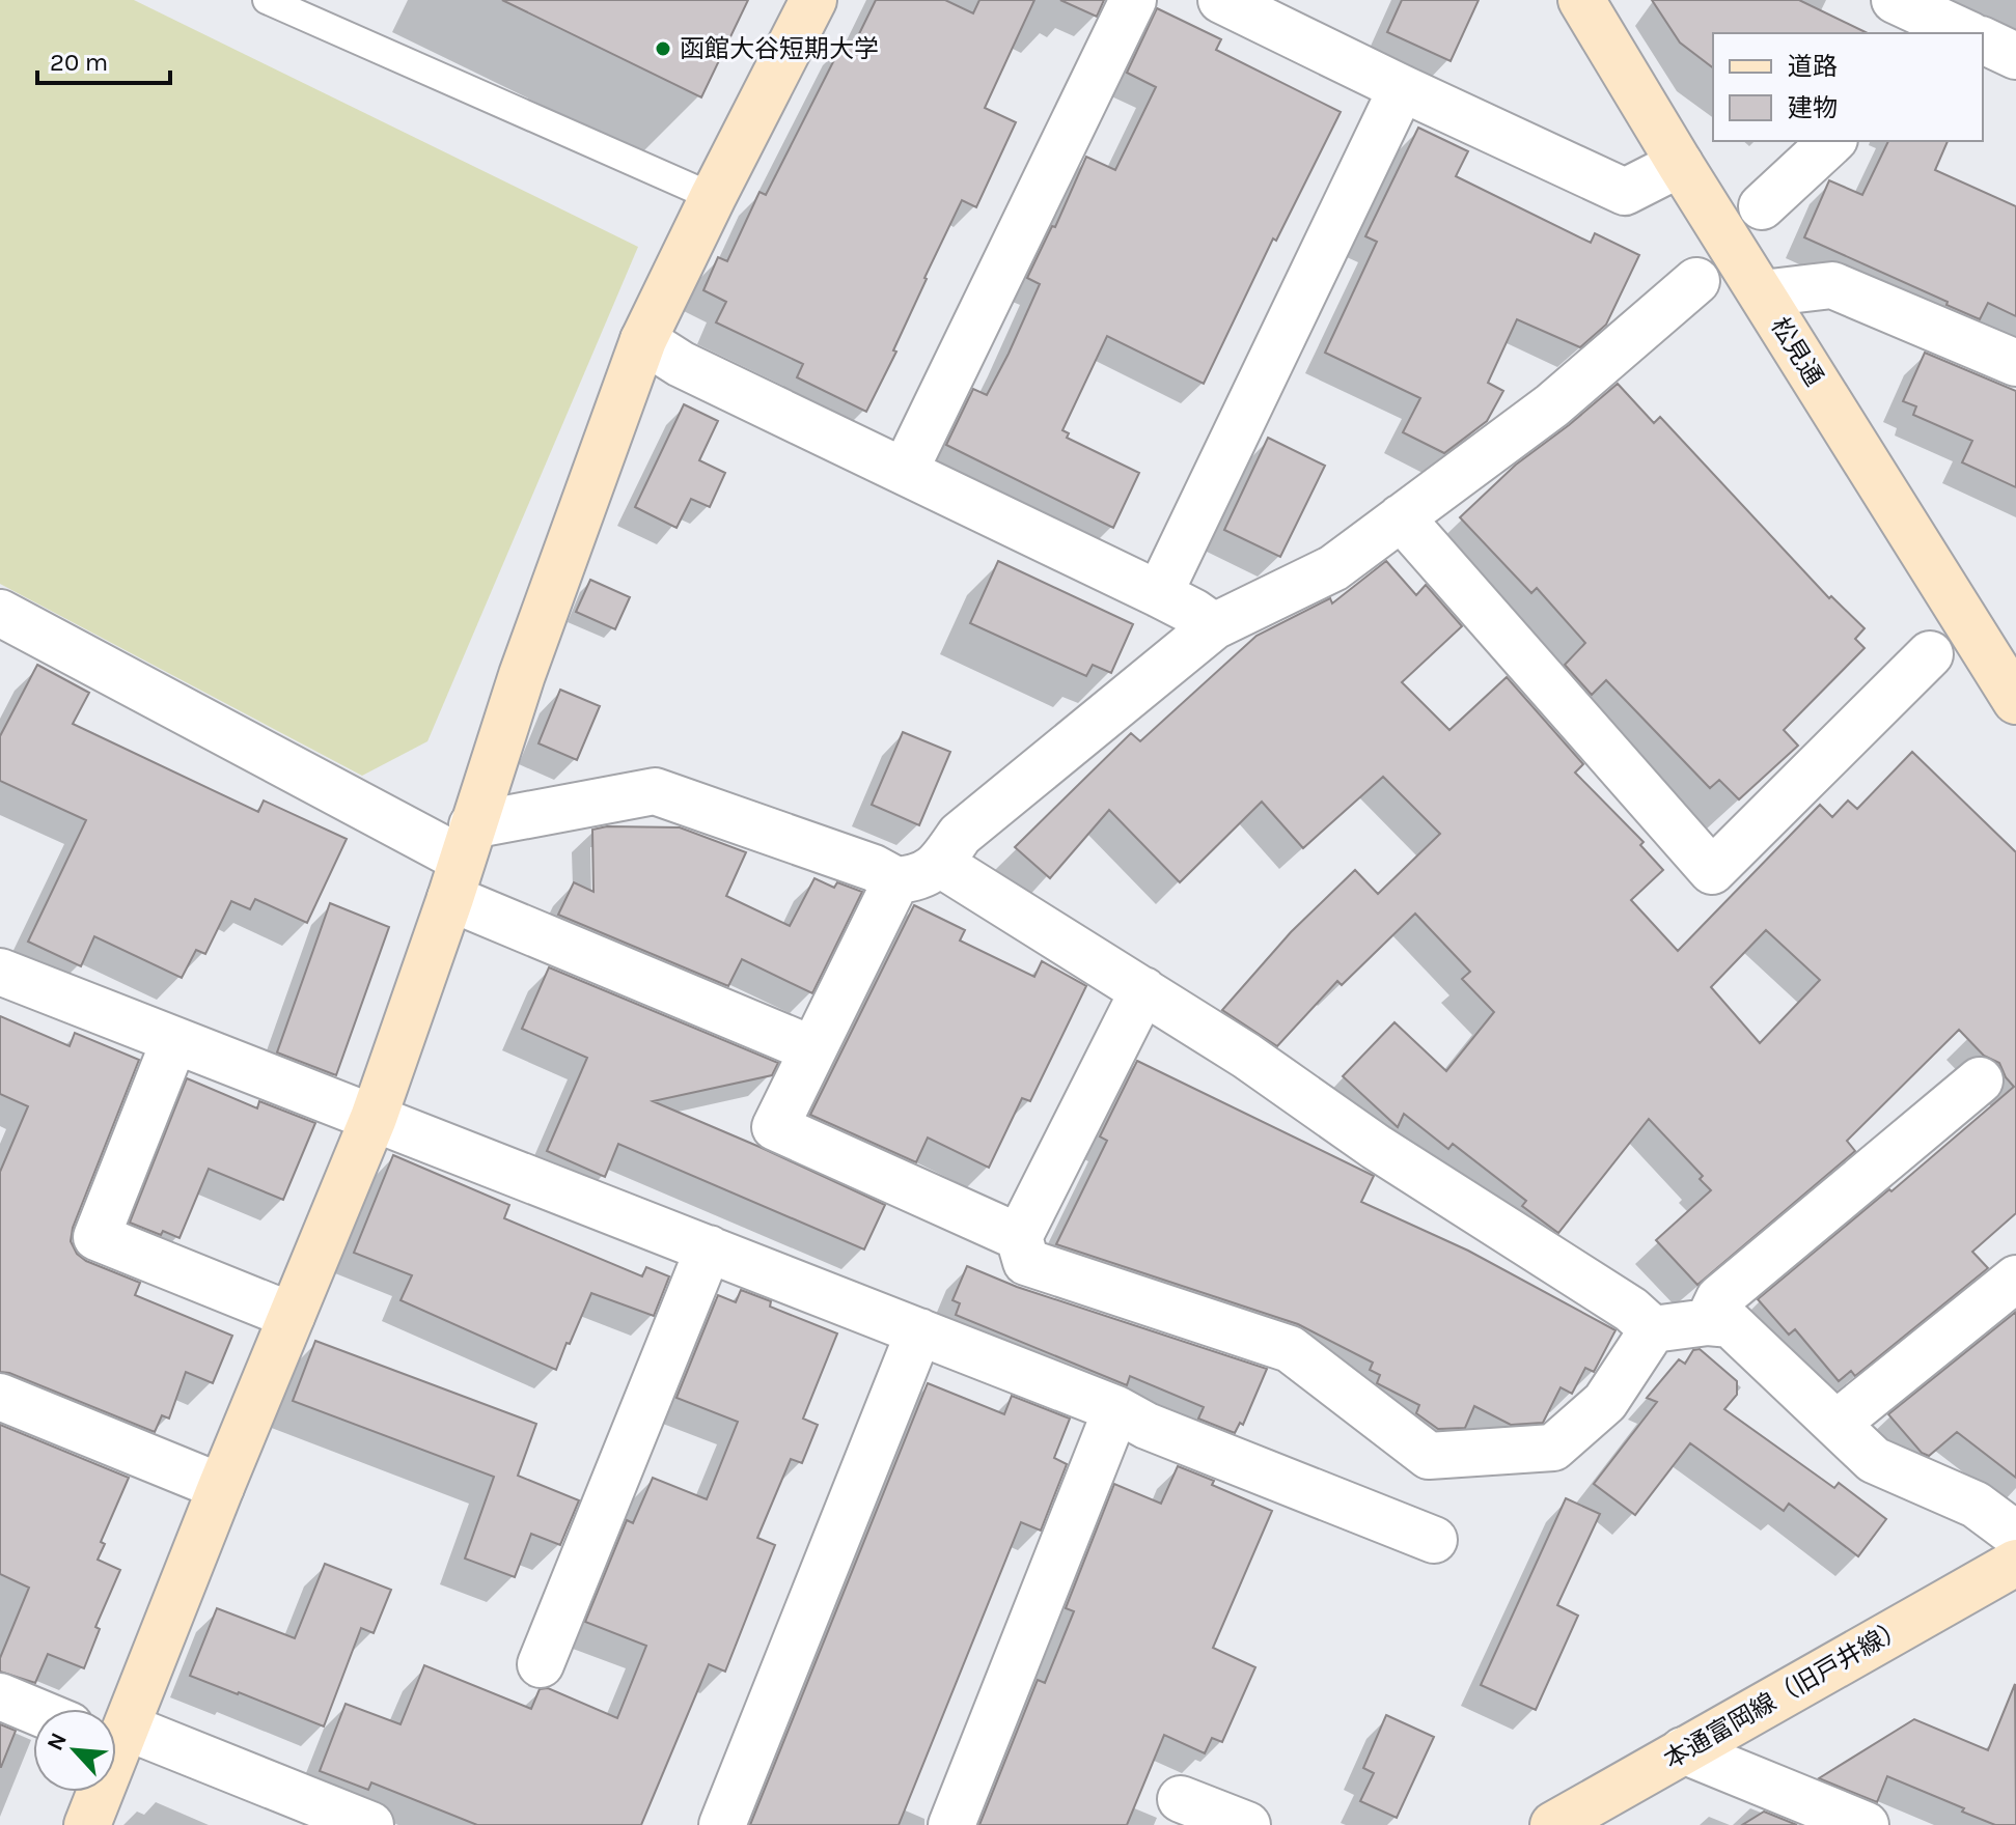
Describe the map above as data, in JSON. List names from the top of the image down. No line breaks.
{"streets":{"street":["松見通","本通富岡線（旧戸井線）"]},"places":["函館大谷短期大学"],"legend":["道路","建物"],"scale_bar":"20 m","north":"top left"}
